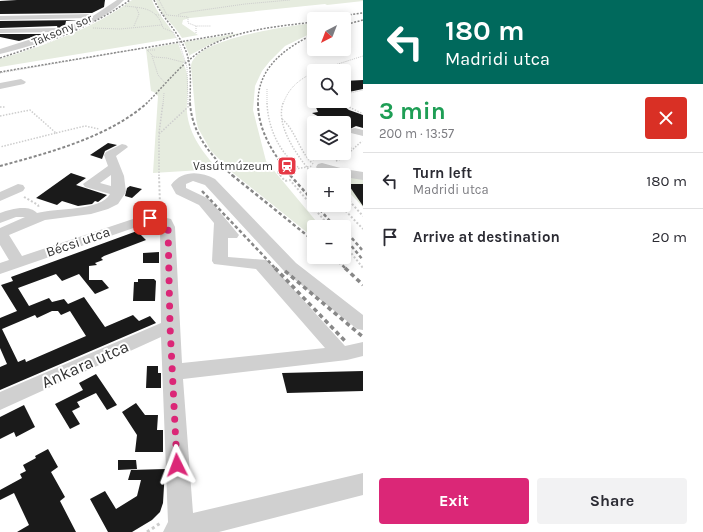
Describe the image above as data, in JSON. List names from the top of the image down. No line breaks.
{"streets":{"street":["Taksony sor","Bécsi utca","Ankara utca"]},"places":{"station":["Vasútmúzeum"]},"north":"bottom left","page":{"turn":["180 m","Madridi utca"],"map_buttons":["+","−"],"heading":["3 min","200 m · 13:57"],"list":[{"name":"Turn left","note":"Madridi utca","value":"180 m"},{"name":"Arrive at destination","value":"20 m"}],"buttons":["Exit","Share"]}}
